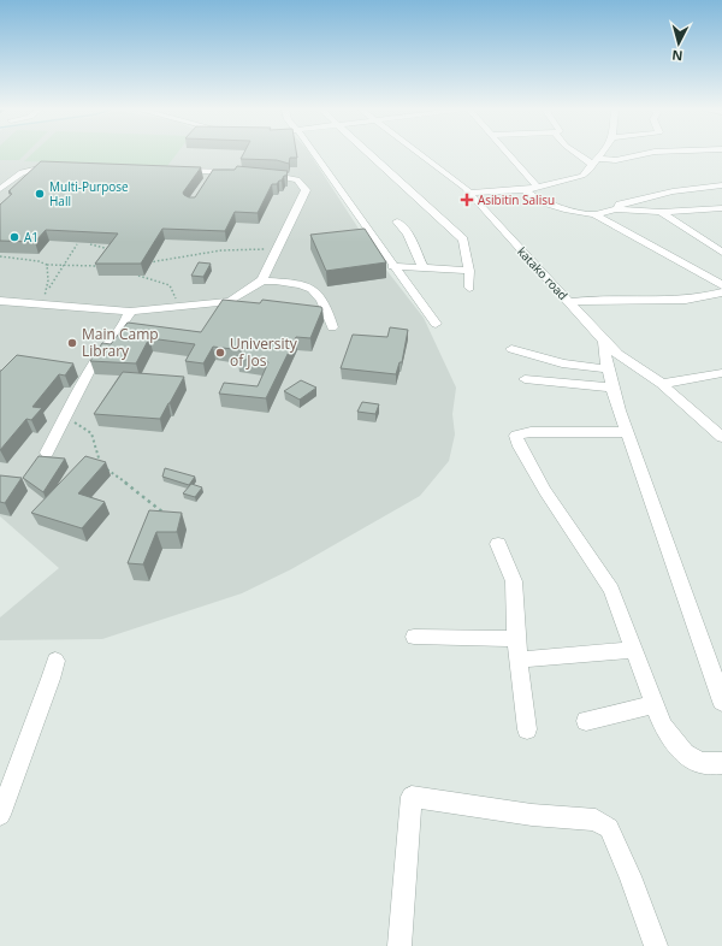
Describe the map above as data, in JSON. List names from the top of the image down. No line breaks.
{"streets":{"street":["katako road"]},"places":{"other":["Multi-Purpose Hall","A1","Main Camp Library","University of Jos"],"health":["Asibitin Salisu"]},"north":"bottom"}
